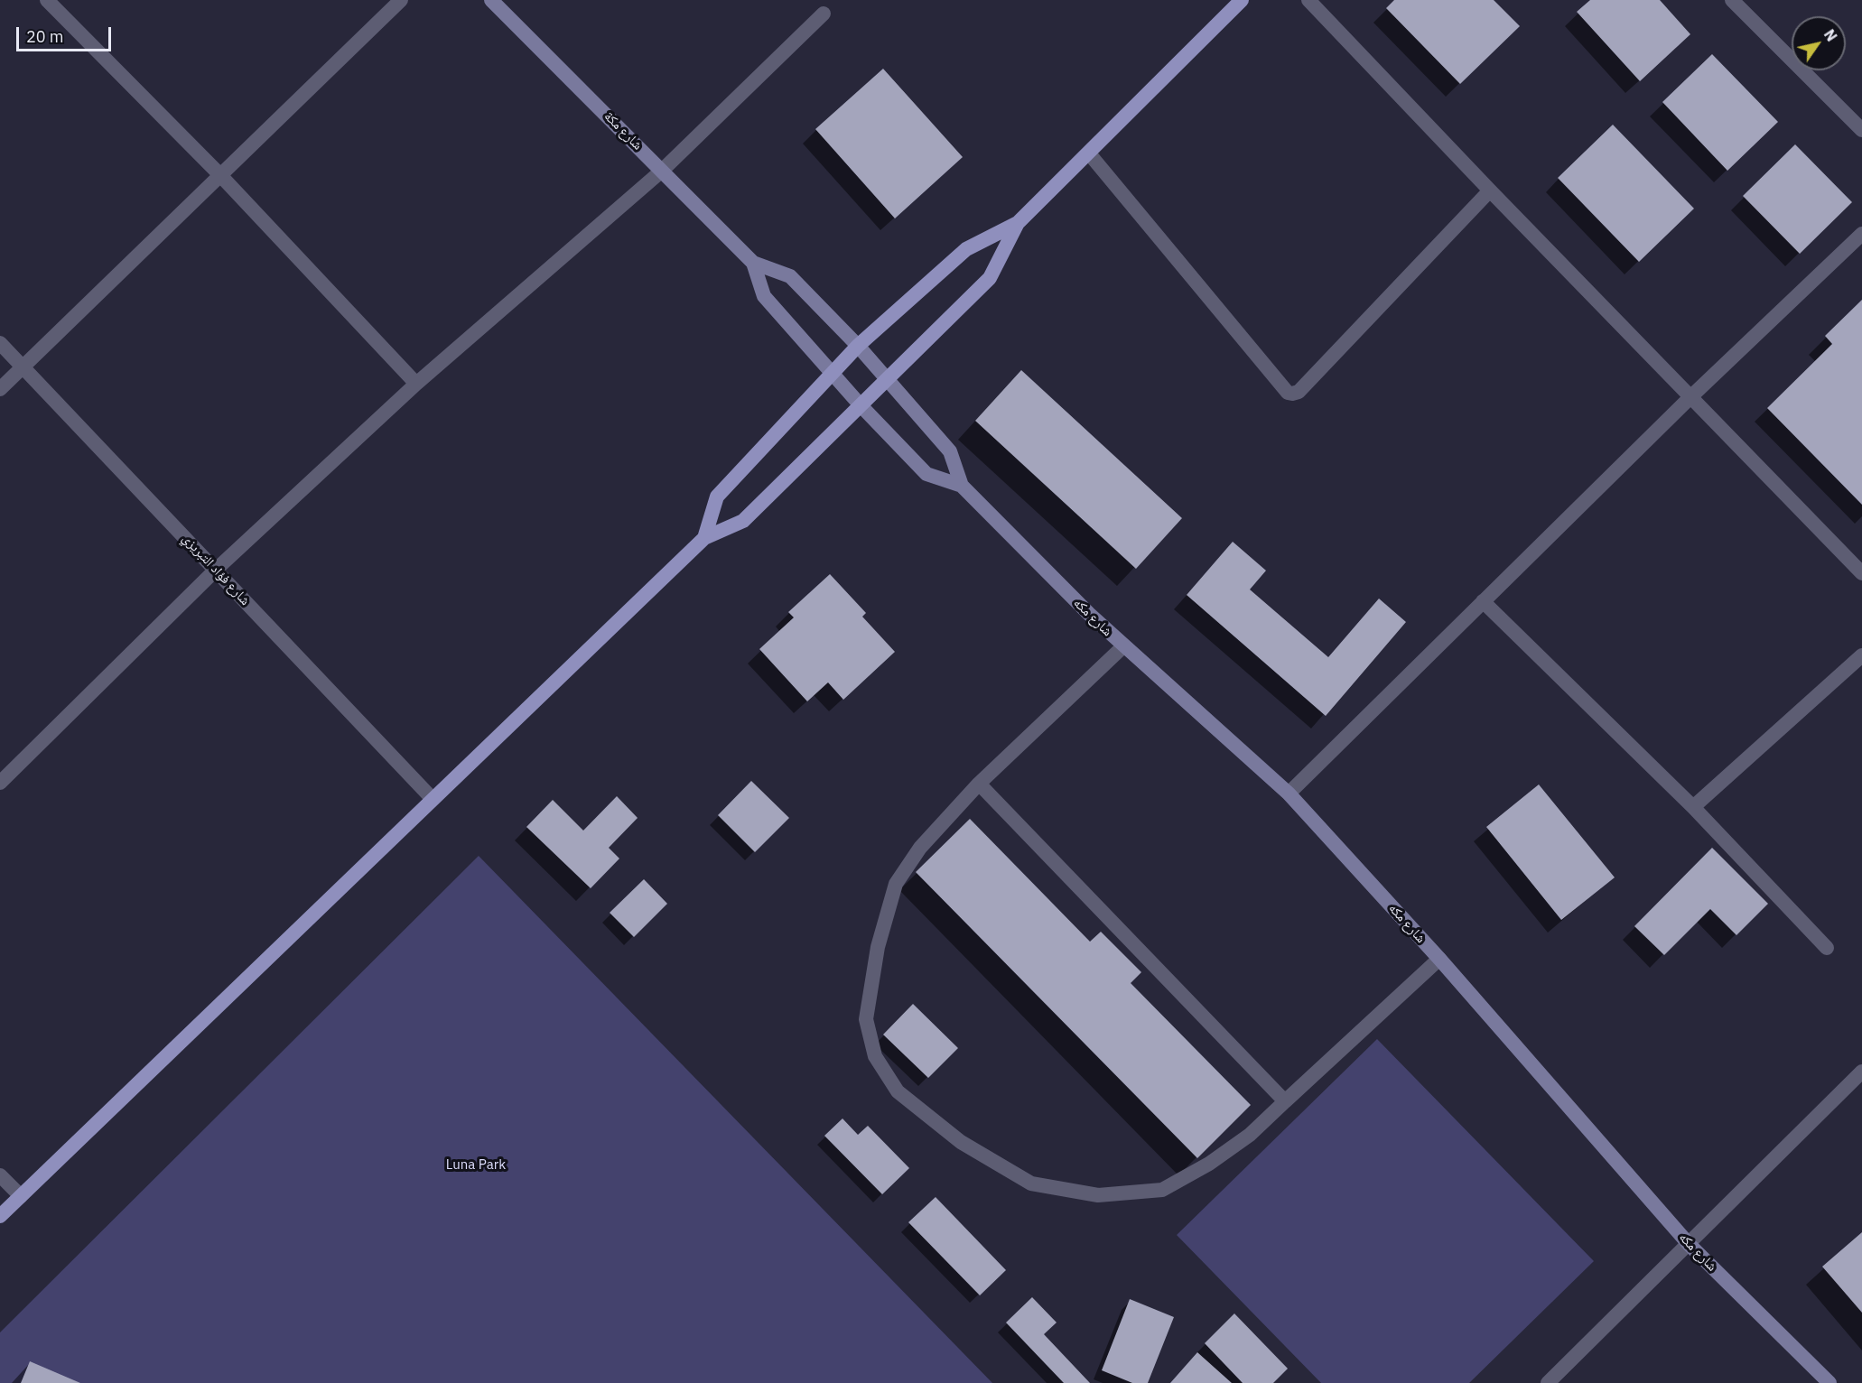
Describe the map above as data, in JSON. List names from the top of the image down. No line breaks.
{"streets":{"main road":["شارع مكة","شارع مكه"],"street":["شارع فؤاد التبريزي"]},"crossings":[["شارع مكة","شارع مكه"]],"parks":["Luna Park"],"scale_bar":"20 m","north":"top right"}
